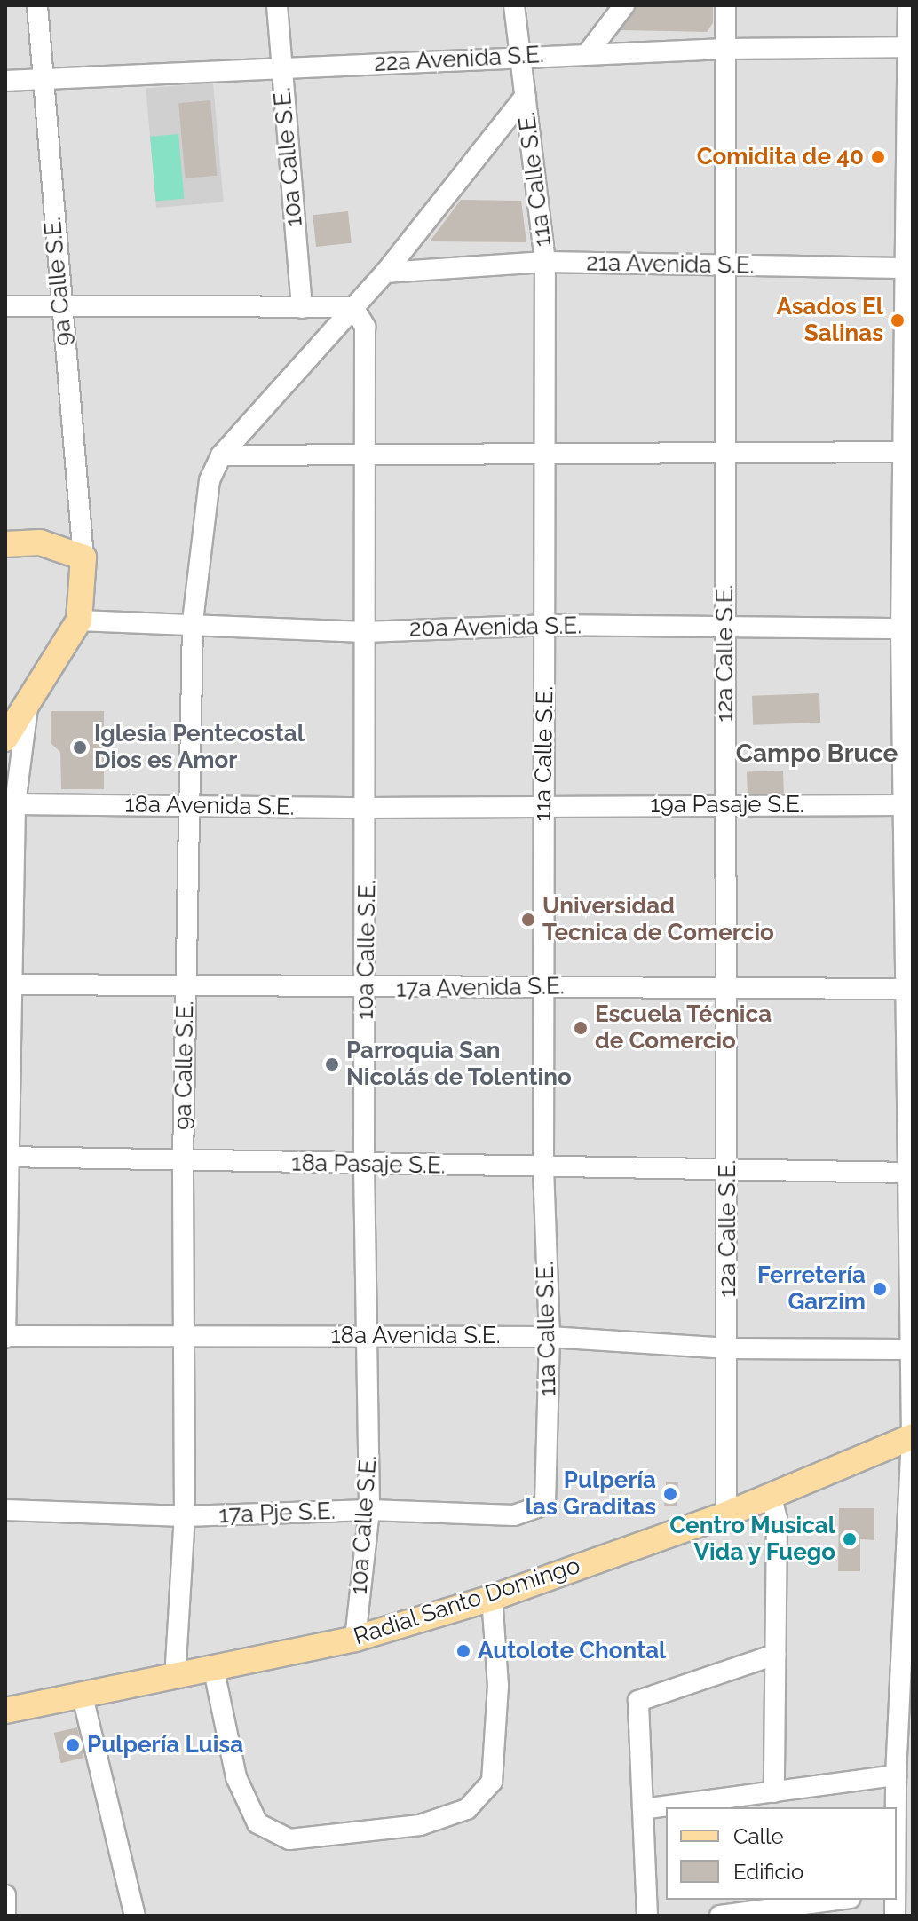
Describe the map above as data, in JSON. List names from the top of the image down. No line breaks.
{"streets":{"main road":["Radial Santo Domingo"],"street":["22a Avenida S.E.","10a Calle S.E.","11a Calle S.E.","21a Avenida S.E.","9a Calle S.E.","20a Avenida S.E.","12a Calle S.E.","19a Pasaje S.E.","18a Avenida S.E.","17a Avenida S.E.","18a Pasaje S.E.","17a Pje S.E."]},"crossings":[["22a Avenida S.E.","10a Calle S.E."],["22a Avenida S.E.","11a Calle S.E."],["22a Avenida S.E.","9a Calle S.E."],["22a Avenida S.E.","12a Calle S.E."],["10a Calle S.E.","20a Avenida S.E."],["10a Calle S.E.","18a Avenida S.E."],["10a Calle S.E.","17a Avenida S.E."],["10a Calle S.E.","18a Pasaje S.E."],["10a Calle S.E.","17a Pje S.E."],["10a Calle S.E.","Radial Santo Domingo"],["11a Calle S.E.","21a Avenida S.E."],["11a Calle S.E.","20a Avenida S.E."],["11a Calle S.E.","19a Pasaje S.E."],["11a Calle S.E.","18a Avenida S.E."],["11a Calle S.E.","17a Avenida S.E."],["11a Calle S.E.","18a Pasaje S.E."],["11a Calle S.E.","17a Pje S.E."],["21a Avenida S.E.","12a Calle S.E."],["9a Calle S.E.","20a Avenida S.E."],["9a Calle S.E.","18a Avenida S.E."],["9a Calle S.E.","17a Avenida S.E."],["9a Calle S.E.","18a Pasaje S.E."],["9a Calle S.E.","17a Pje S.E."],["9a Calle S.E.","Radial Santo Domingo"],["20a Avenida S.E.","12a Calle S.E."],["12a Calle S.E.","19a Pasaje S.E."],["12a Calle S.E.","18a Avenida S.E."],["12a Calle S.E.","17a Avenida S.E."],["12a Calle S.E.","18a Pasaje S.E."],["12a Calle S.E.","Radial Santo Domingo"],["19a Pasaje S.E.","18a Avenida S.E."]],"districts":["Campo Bruce"],"places":["Comidita de 40","Asados El Salinas","Iglesia Pentecostal Dios es Amor","Universidad Tecnica de Comercio","Escuela Técnica de Comercio","Parroquia San Nicolás de Tolentino","Ferretería Garzim","Pulpería las Graditas","Centro Musical Vida y Fuego","Autolote Chontal","Pulpería Luisa"],"legend":["Calle","Edificio"]}
